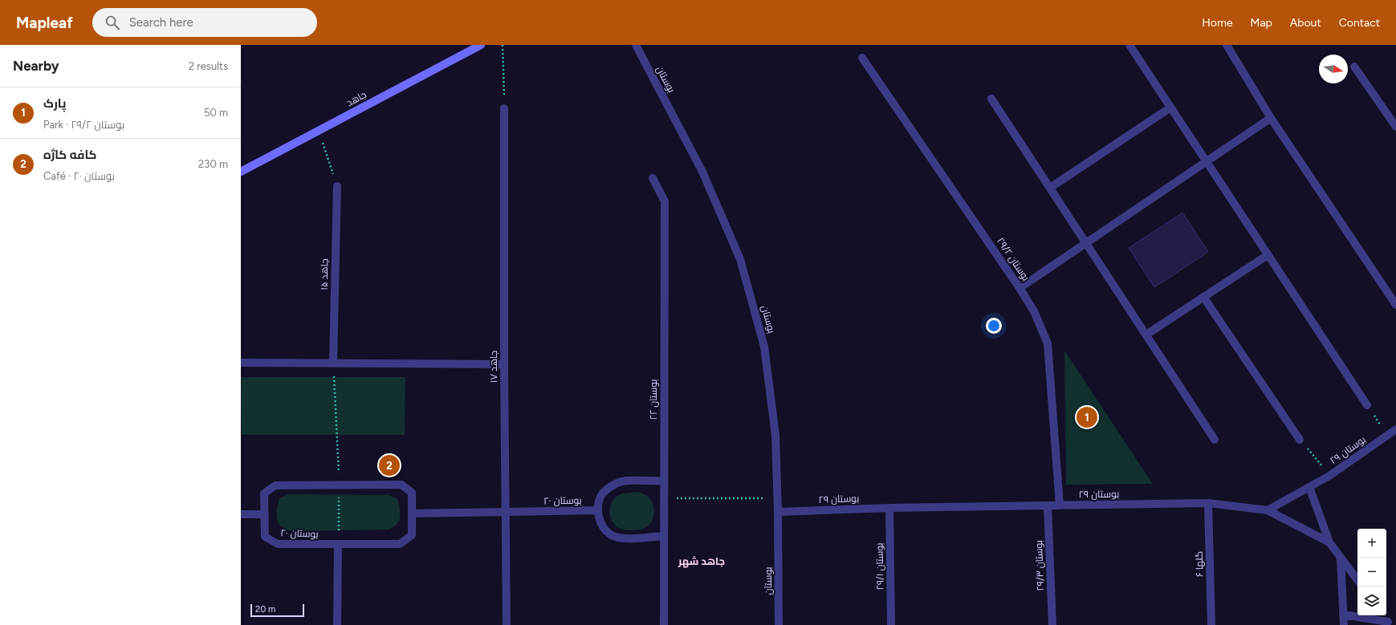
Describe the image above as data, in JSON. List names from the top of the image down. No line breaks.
{"streets":{"main road":["جاهد"],"street":["بوستان","بوستان ۲۹/۲","جاهد ۱۵","جاهد ۱۷","بوستان ۲۲","بوستان ۲۹","بوستان ۲۰","گلها ۶","بوستان ۲۹/۳","بوستان ۲۹/۱"]},"crossings":[["بوستان","بوستان ۲۹"],["بوستان ۲۹/۲","بوستان ۲۹"],["جاهد ۱۷","بوستان ۲۰"],["بوستان ۲۲","بوستان ۲۰"],["بوستان ۲۹","گلها ۶"],["بوستان ۲۹","بوستان ۲۹/۳"],["بوستان ۲۹","بوستان ۲۹/۱"]],"districts":["جاهد شهر"],"scale_bar":"20 m","north":"right","page":{"header":"Mapleaf","search":"Search here","nav":["Home","Map","About","Contact"],"heading":["Nearby","2 results"],"list":[{"mark":"1","name":"پارک","note":"Park · بوستان ۲۹/۲","value":"50 m"},{"mark":"2","name":"کافه کاژه","note":"Café · بوستان ۲۰","value":"230 m"}],"pins":["1","2"],"map_buttons":["+","−"],"scale":"20 m"}}
